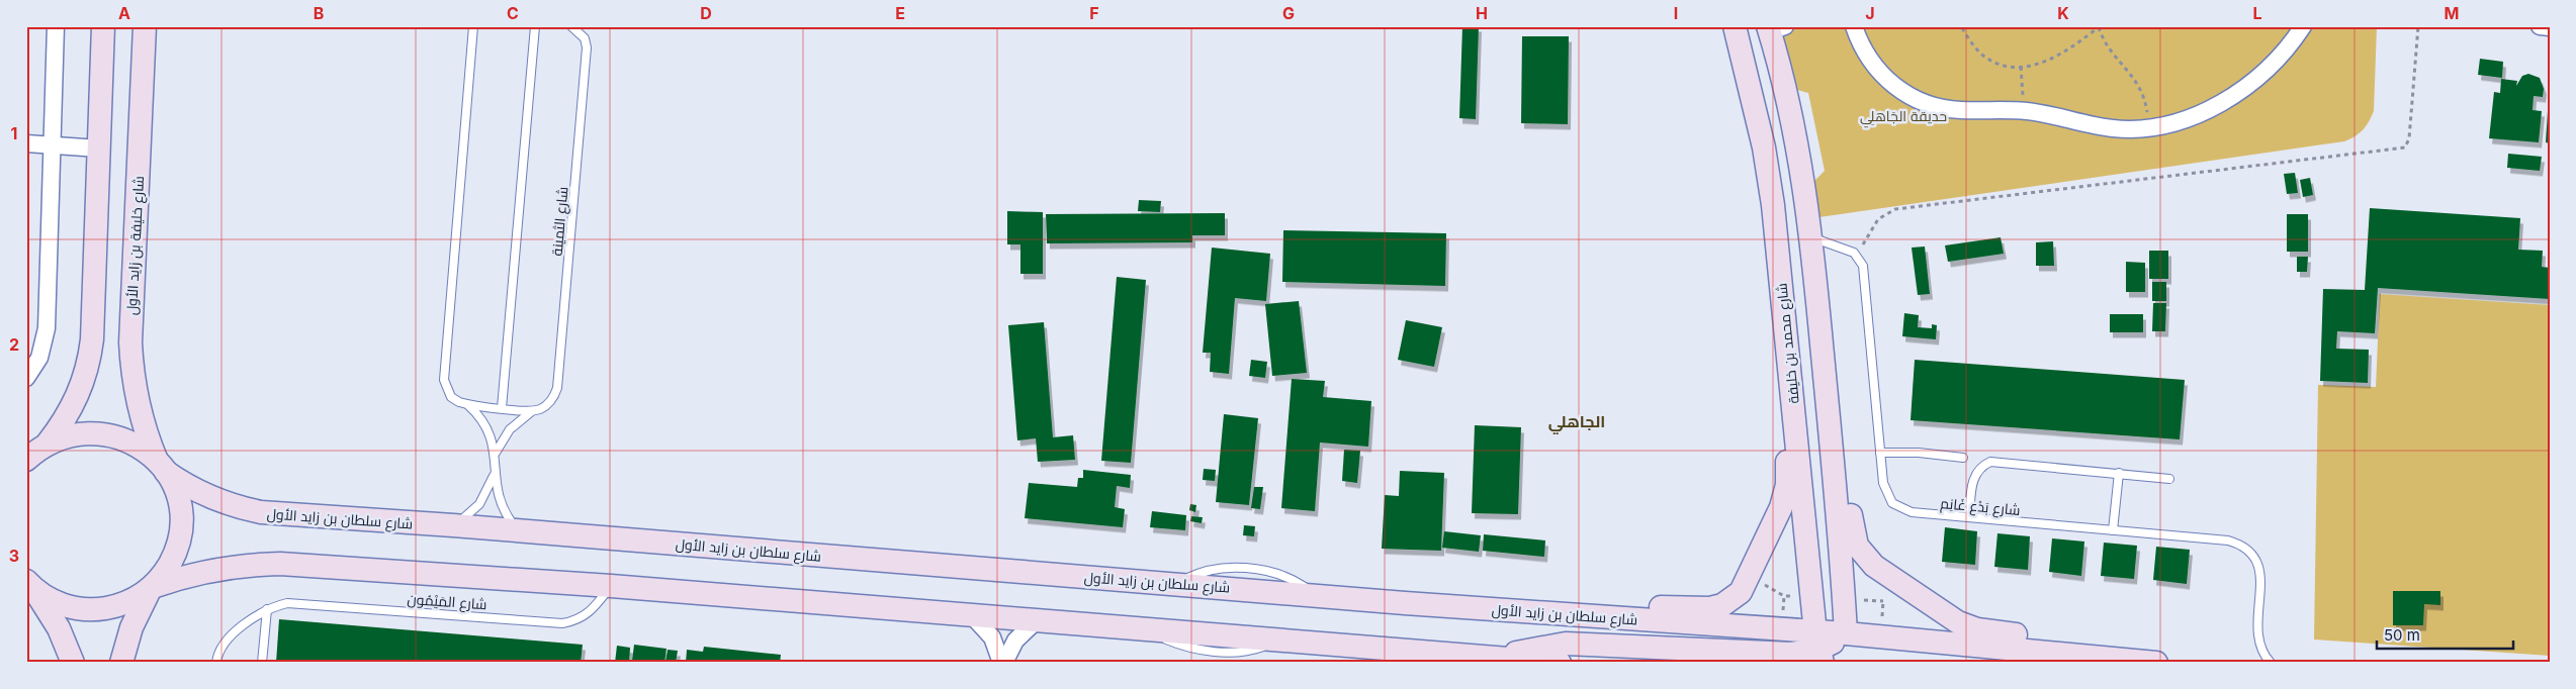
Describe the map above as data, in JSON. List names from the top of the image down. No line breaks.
{"streets":{"main road":["شارع خليفة بن زايد الأول","شارع محمد بن خليفة","شارع سلطان بن زايد الأول"],"lane":["شارع الثمينة","شارع بَدْع غَانِم","شارع المَيْمُون"]},"crossings":[["شارع الثمينة","شارع سلطان بن زايد الأول"],["شارع خليفة بن زايد الأول","شارع سلطان بن زايد الأول"],["شارع محمد بن خليفة","شارع سلطان بن زايد الأول"]],"districts":["الجاهلي"],"parks":["حديقة الجَاهلِي"],"scale_bar":"50 m","grid":{"columns":["A","B","C","D","E","F","G","H","I","J","K","L","M"],"rows":["1","2","3"]}}
